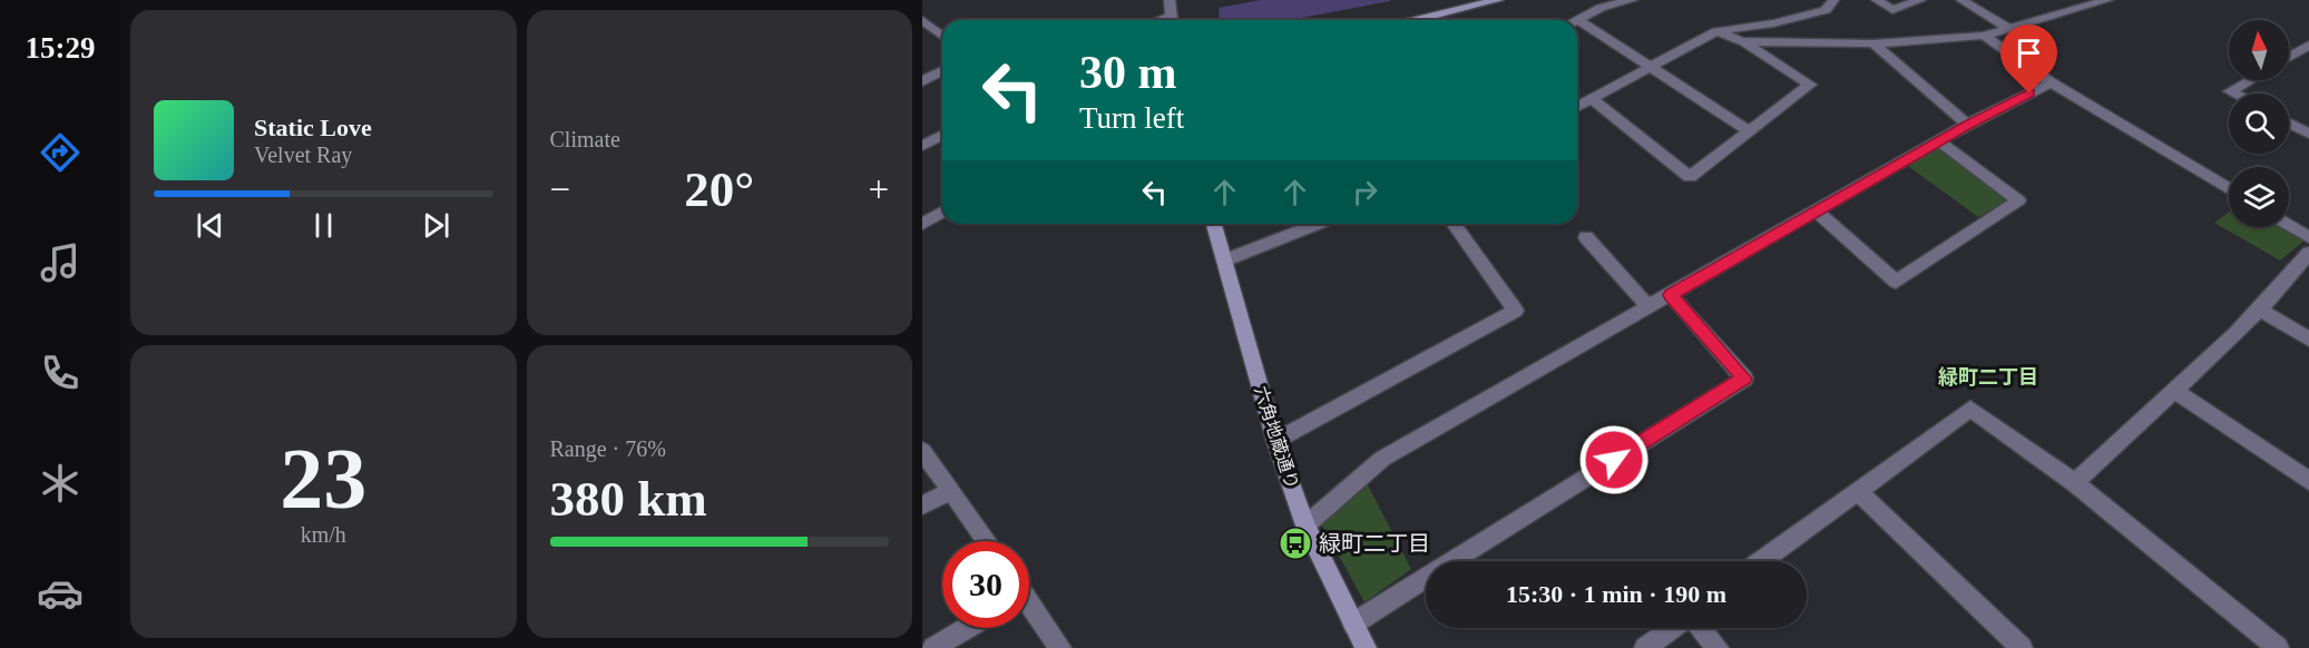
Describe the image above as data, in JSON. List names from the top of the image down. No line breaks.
{"streets":{"street":["六角地蔵通り"]},"districts":["緑町二丁目"],"places":{"bus stop":["緑町二丁目"]},"north":"top","page":{"tabs":"15:29","tile":["Climate",["23","km/h"],["Range · 76%","380 km"]],"turn":["30 m","Turn left"],"song":["Static Love","Velvet Ray"],"heat":["−","20°","+"],"limit":"30","trip":"15:30 · 1 min · 190 m"}}
